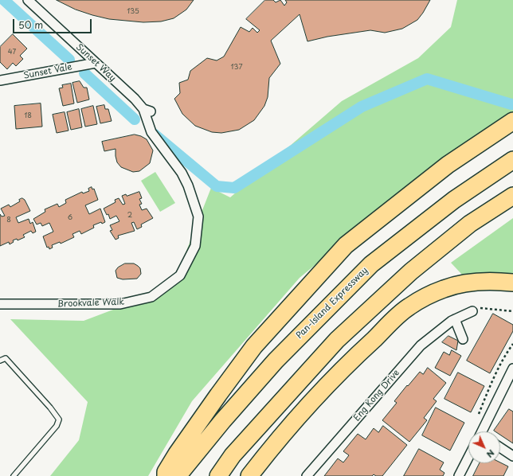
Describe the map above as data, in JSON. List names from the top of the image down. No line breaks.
{"streets":{"highway":["Pan-Island Expressway"],"street":["Sunset Way","Sunset Vale","Brookvale Walk","Eng Kong Drive"]},"crossings":[["Sunset Way","Sunset Vale"],["Sunset Way","Brookvale Walk"]],"house_numbers":["135","47","137","18","2","6","8"],"scale_bar":"50 m","north":"bottom right"}
